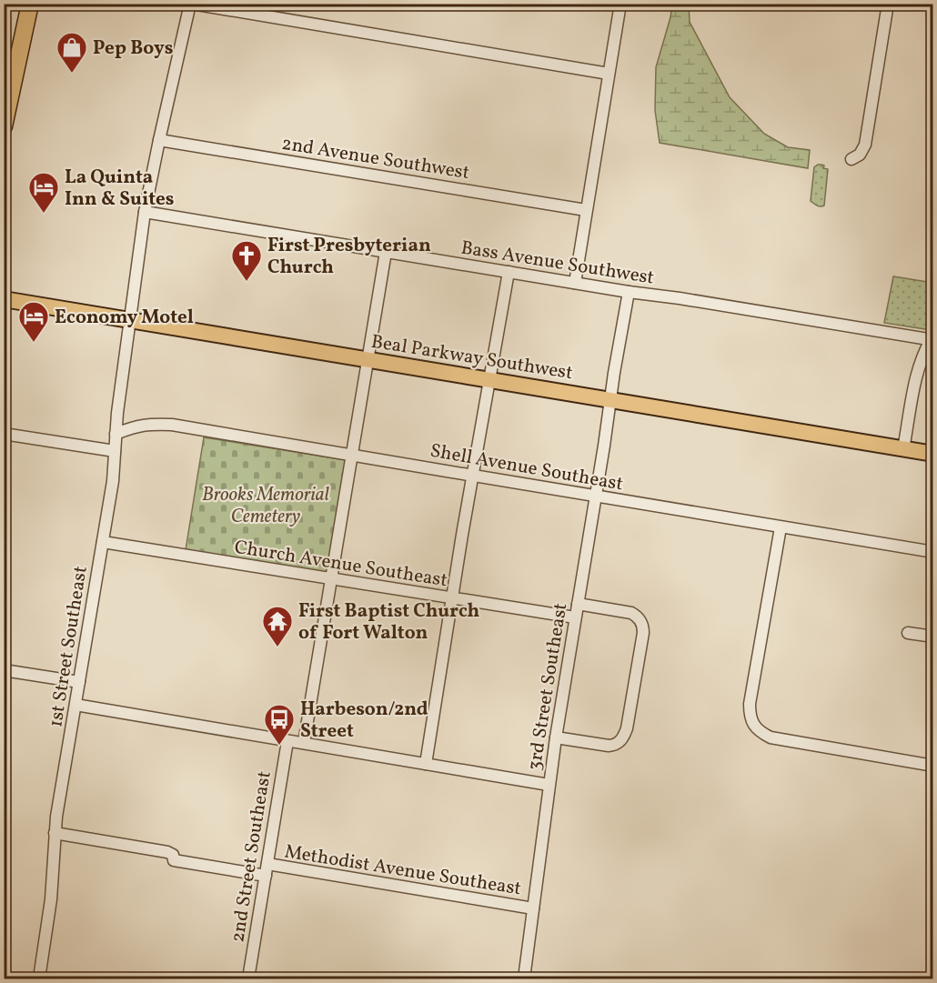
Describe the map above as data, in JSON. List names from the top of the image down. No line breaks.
{"streets":{"main road":["Beal Parkway Southwest"],"street":["2nd Avenue Southwest","Bass Avenue Southwest","Shell Avenue Southeast","Church Avenue Southeast","1st Street Southeast","3rd Street Southeast","2nd Street Southeast","Methodist Avenue Southeast"]},"crossings":[["2nd Avenue Southwest","1st Street Southeast"],["Bass Avenue Southwest","1st Street Southeast"],["Bass Avenue Southwest","3rd Street Southeast"],["Beal Parkway Southwest","1st Street Southeast"],["Beal Parkway Southwest","3rd Street Southeast"],["Shell Avenue Southeast","1st Street Southeast"],["Shell Avenue Southeast","3rd Street Southeast"],["Church Avenue Southeast","1st Street Southeast"],["Church Avenue Southeast","3rd Street Southeast"],["1st Street Southeast","Methodist Avenue Southeast"],["3rd Street Southeast","Methodist Avenue Southeast"],["2nd Street Southeast","Methodist Avenue Southeast"]],"parks":["Brooks Memorial Cemetery"],"places":{"shop":["Pep Boys"],"hotel":["La Quinta Inn & Suites","Economy Motel"],"church":["First Presbyterian Church"],"temple":["First Baptist Church of Fort Walton"],"bus stop":["Harbeson/2nd Street"]}}
